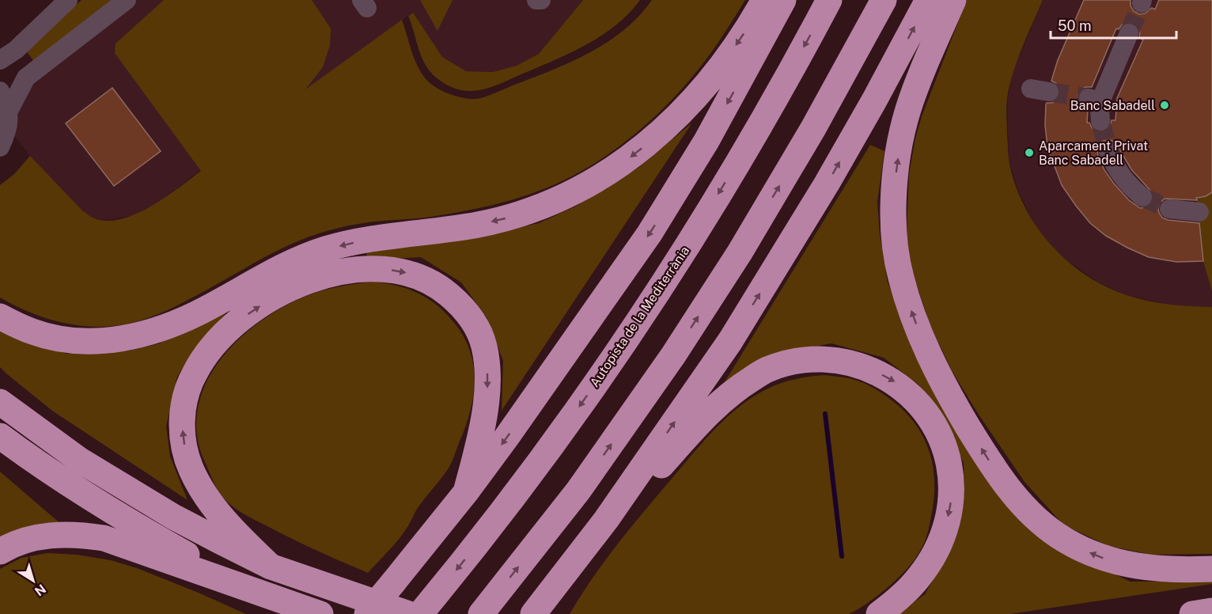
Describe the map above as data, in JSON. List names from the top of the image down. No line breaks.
{"streets":{"highway":["Autopista de la Mediterrània"]},"places":["Banc Sabadell","Aparcament Privat Banc Sabadell"],"scale_bar":"50 m","north":"bottom right"}
